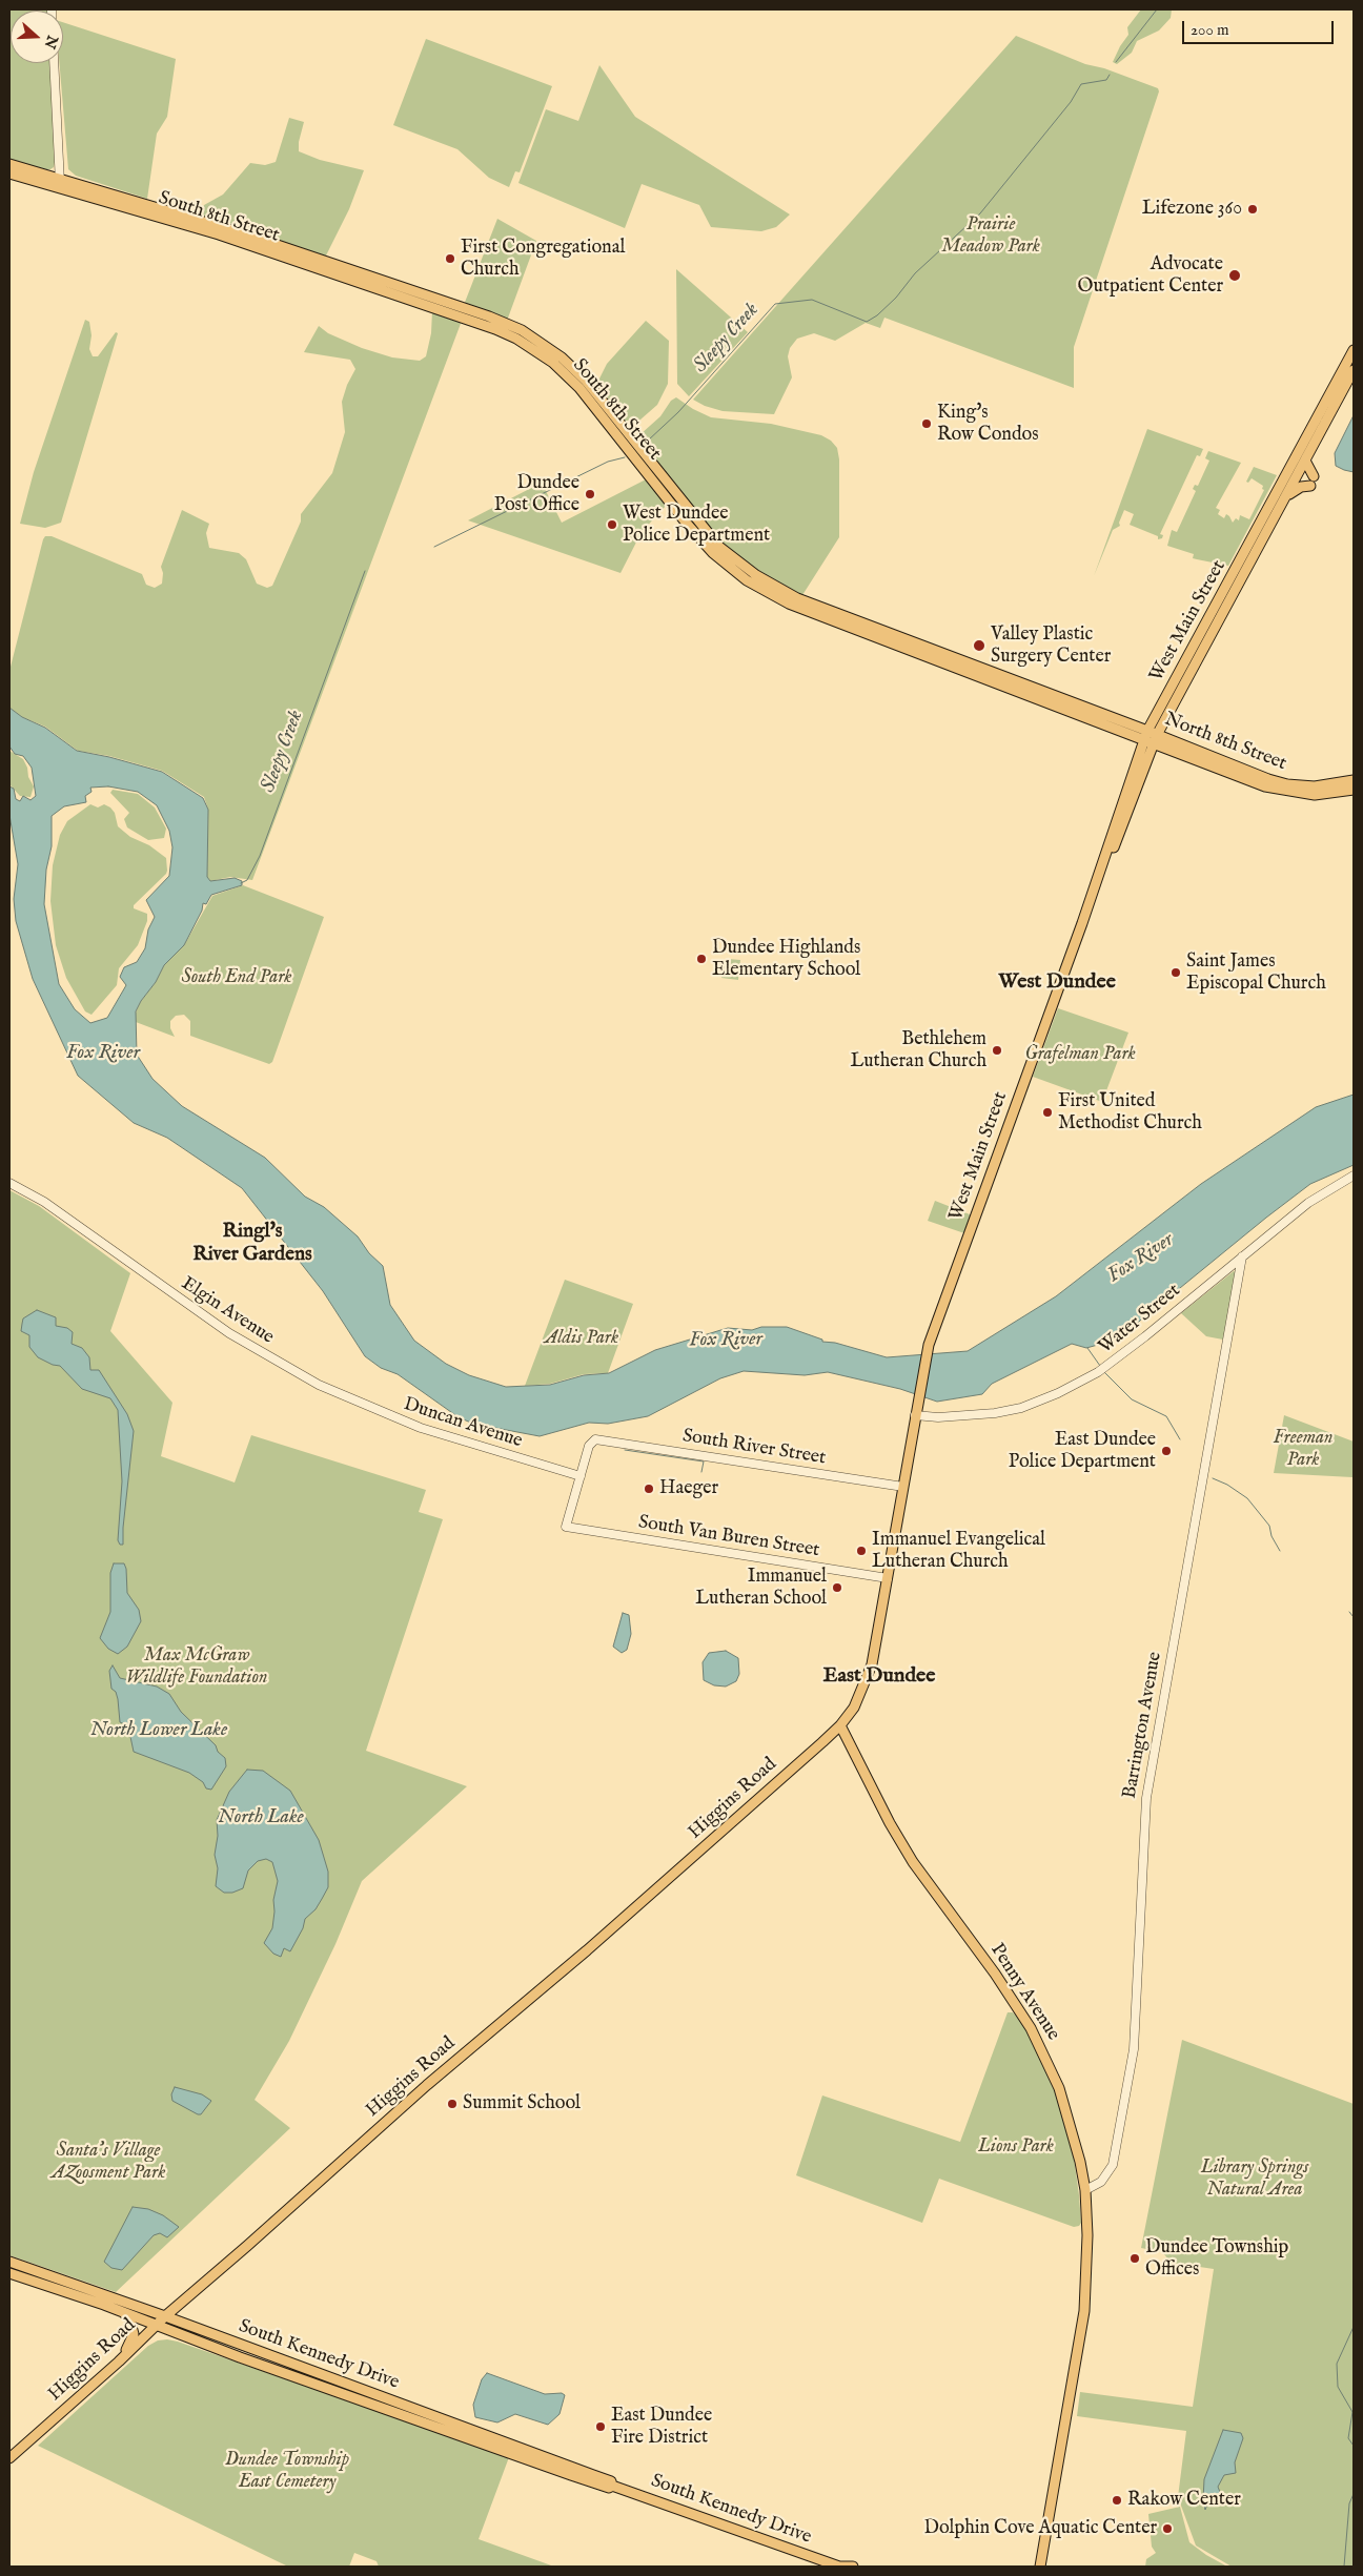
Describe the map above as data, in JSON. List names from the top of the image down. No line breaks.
{"streets":{"main road":["South 8th Street","West Main Street","North 8th Street","Higgins Road","Penny Avenue","South Kennedy Drive"],"street":["Elgin Avenue","Water Street","Duncan Avenue","South River Street","South Van Buren Street","Barrington Avenue"]},"crossings":[["South 8th Street","West Main Street"],["South 8th Street","North 8th Street"],["West Main Street","North 8th Street"],["West Main Street","Water Street"],["West Main Street","South River Street"],["West Main Street","South Van Buren Street"],["West Main Street","Higgins Road"],["Elgin Avenue","Duncan Avenue"],["Water Street","Barrington Avenue"],["Duncan Avenue","South River Street"],["Duncan Avenue","South Van Buren Street"],["South River Street","South Van Buren Street"],["South Van Buren Street","Higgins Road"],["Barrington Avenue","Penny Avenue"],["Higgins Road","Penny Avenue"],["Higgins Road","South Kennedy Drive"]],"districts":["West Dundee","Ringl's River Gardens","East Dundee"],"water":["Sleepy Creek","Fox River","North Lower Lake","North Lake"],"parks":["Prairie Meadow Park","South End Park","Grafelman Park","Aldis Park","Freeman Park","Max McGraw Wildlife Foundation","Lions Park","Santa's Village AZoosment Park","Library Springs Natural Area","Dundee Township East Cemetery"],"places":["Lifezone 360","First Congregational Church","Advocate Outpatient Center","King's Row Condos","Dundee Post Office","West Dundee Police Department","Valley Plastic Surgery Center","Dundee Highlands Elementary School","Saint James Episcopal Church","Bethlehem Lutheran Church","First United Methodist Church","East Dundee Police Department","Haeger","Immanuel Evangelical Lutheran Church","Immanuel Lutheran School","Summit School","Dundee Township Offices","East Dundee Fire District","Rakow Center","Dolphin Cove Aquatic Center"],"scale_bar":"200 m","north":"right"}
